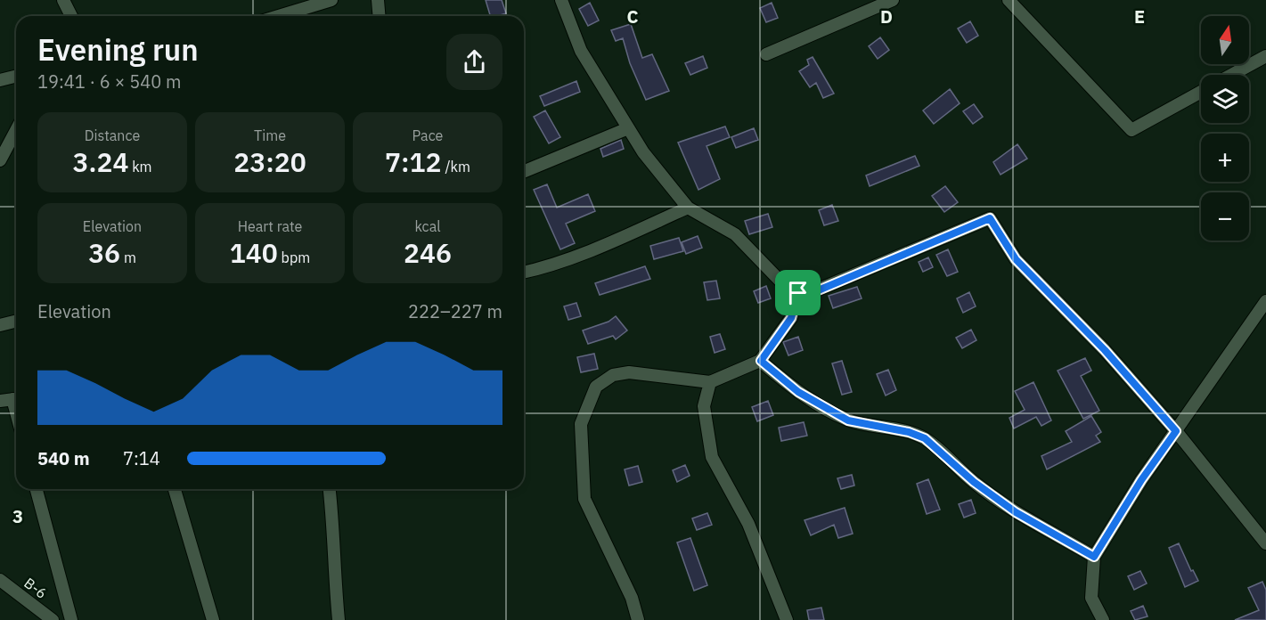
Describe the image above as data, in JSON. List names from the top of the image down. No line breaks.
{"streets":{"street":["B-6"]},"north":"top","page":{"map_buttons":["+","−"],"heading":["Evening run","19:41 · 6 × 540 m"],"stats":[["Distance","3.24 km"],["Time","23:20"],["Pace","7:12 /km"],["Elevation","36 m"],["Heart rate","140 bpm"],["kcal","246"]],"chart":["Elevation","222–227 m"],"list":[{"name":"540 m","note":"7:14"}]},"grid":{"columns":["C","D","E"],"rows":["3"]}}
